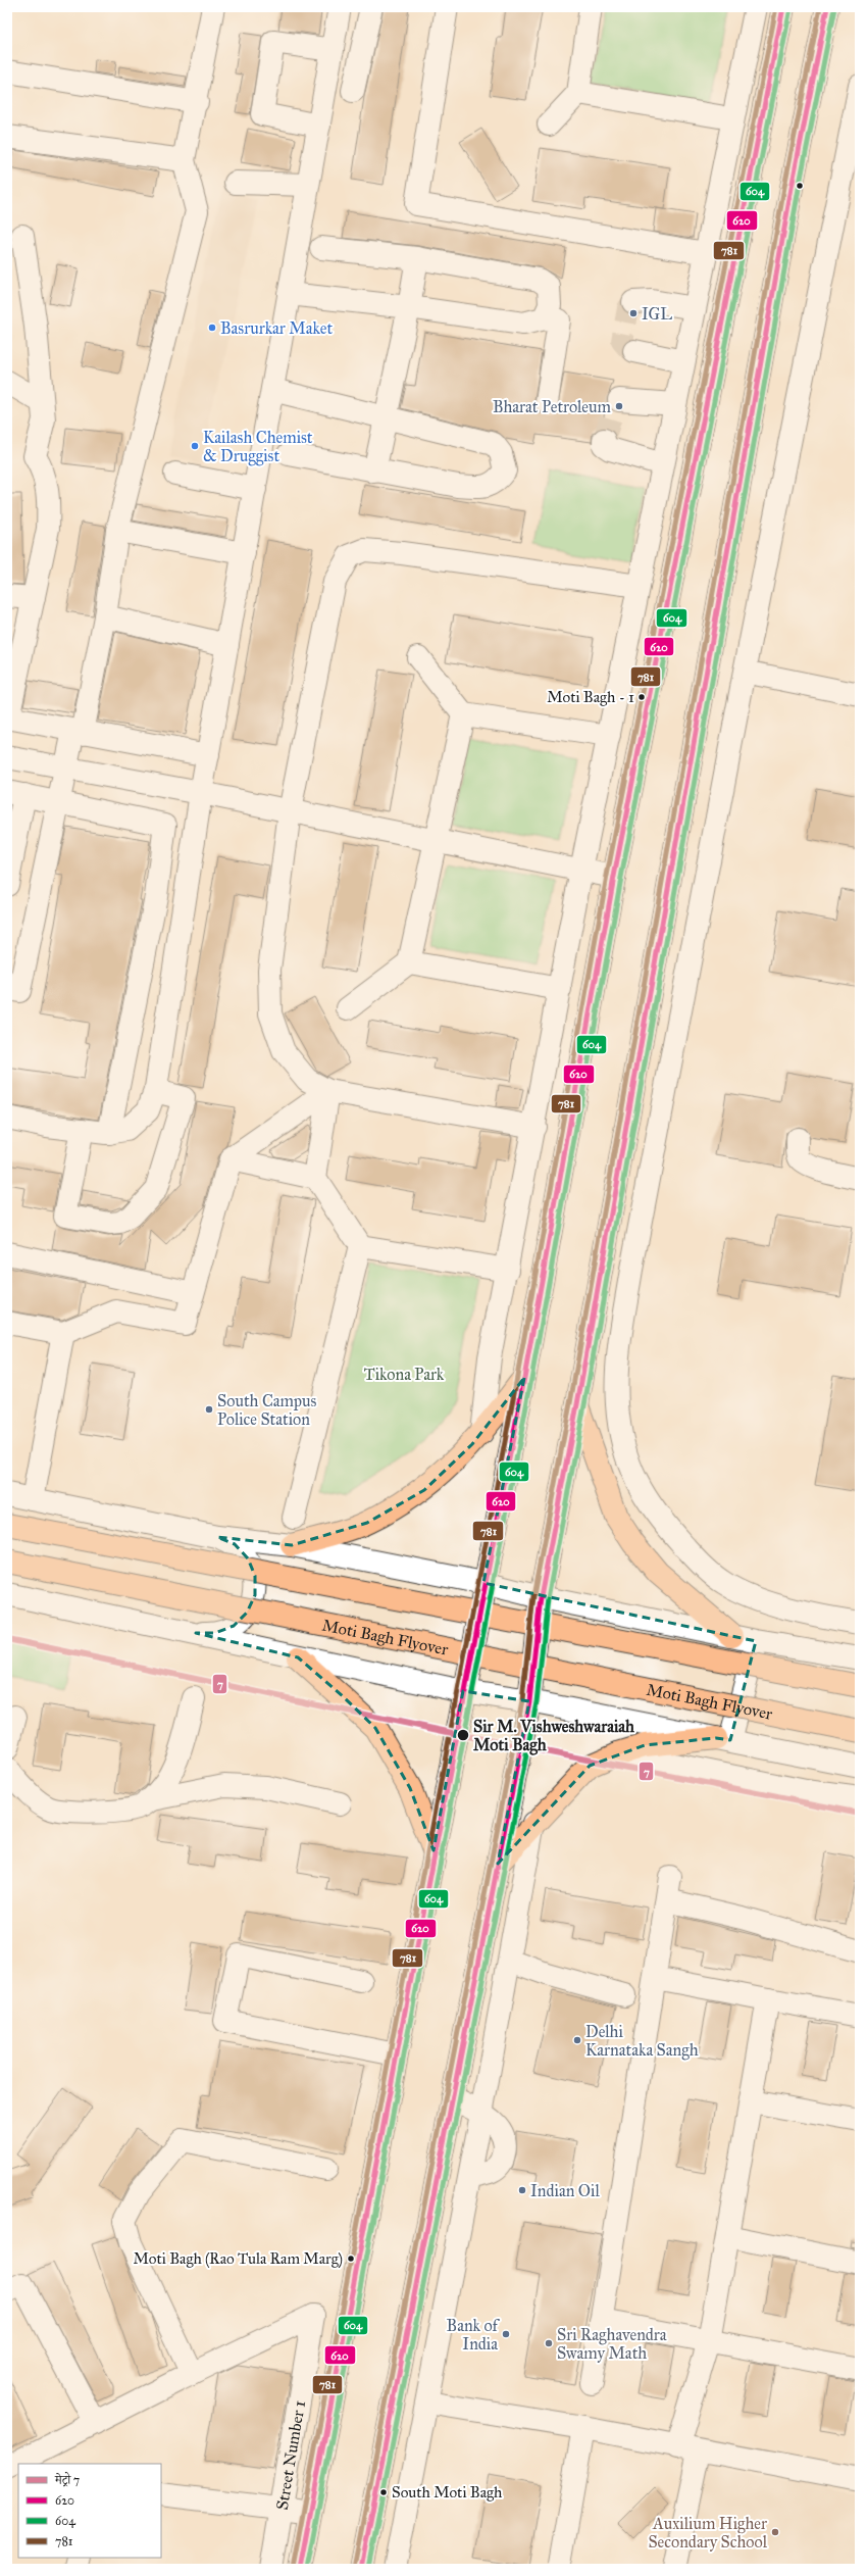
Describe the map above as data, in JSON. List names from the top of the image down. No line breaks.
{"streets":{"main road":["Moti Bagh Flyover"],"street":["Street Number 1"]},"parks":["Tikona Park"],"places":["IGL","Basrurkar Maket","Bharat Petroleum","Kailash Chemist & Druggist","Moti Bagh - 1","South Campus Police Station","Sir M. Vishweshwaraiah Moti Bagh","Delhi Karnataka Sangh","Indian Oil","Moti Bagh (Rao Tula Ram Marg)","Bank of India","Sri Raghavendra Swamy Math","South Moti Bagh","Auxilium Higher Secondary School"],"lines":["transit line 620","transit line 781","transit line 604","metro line 7"],"legend":["मेट्रो 7","620","604","781"]}
